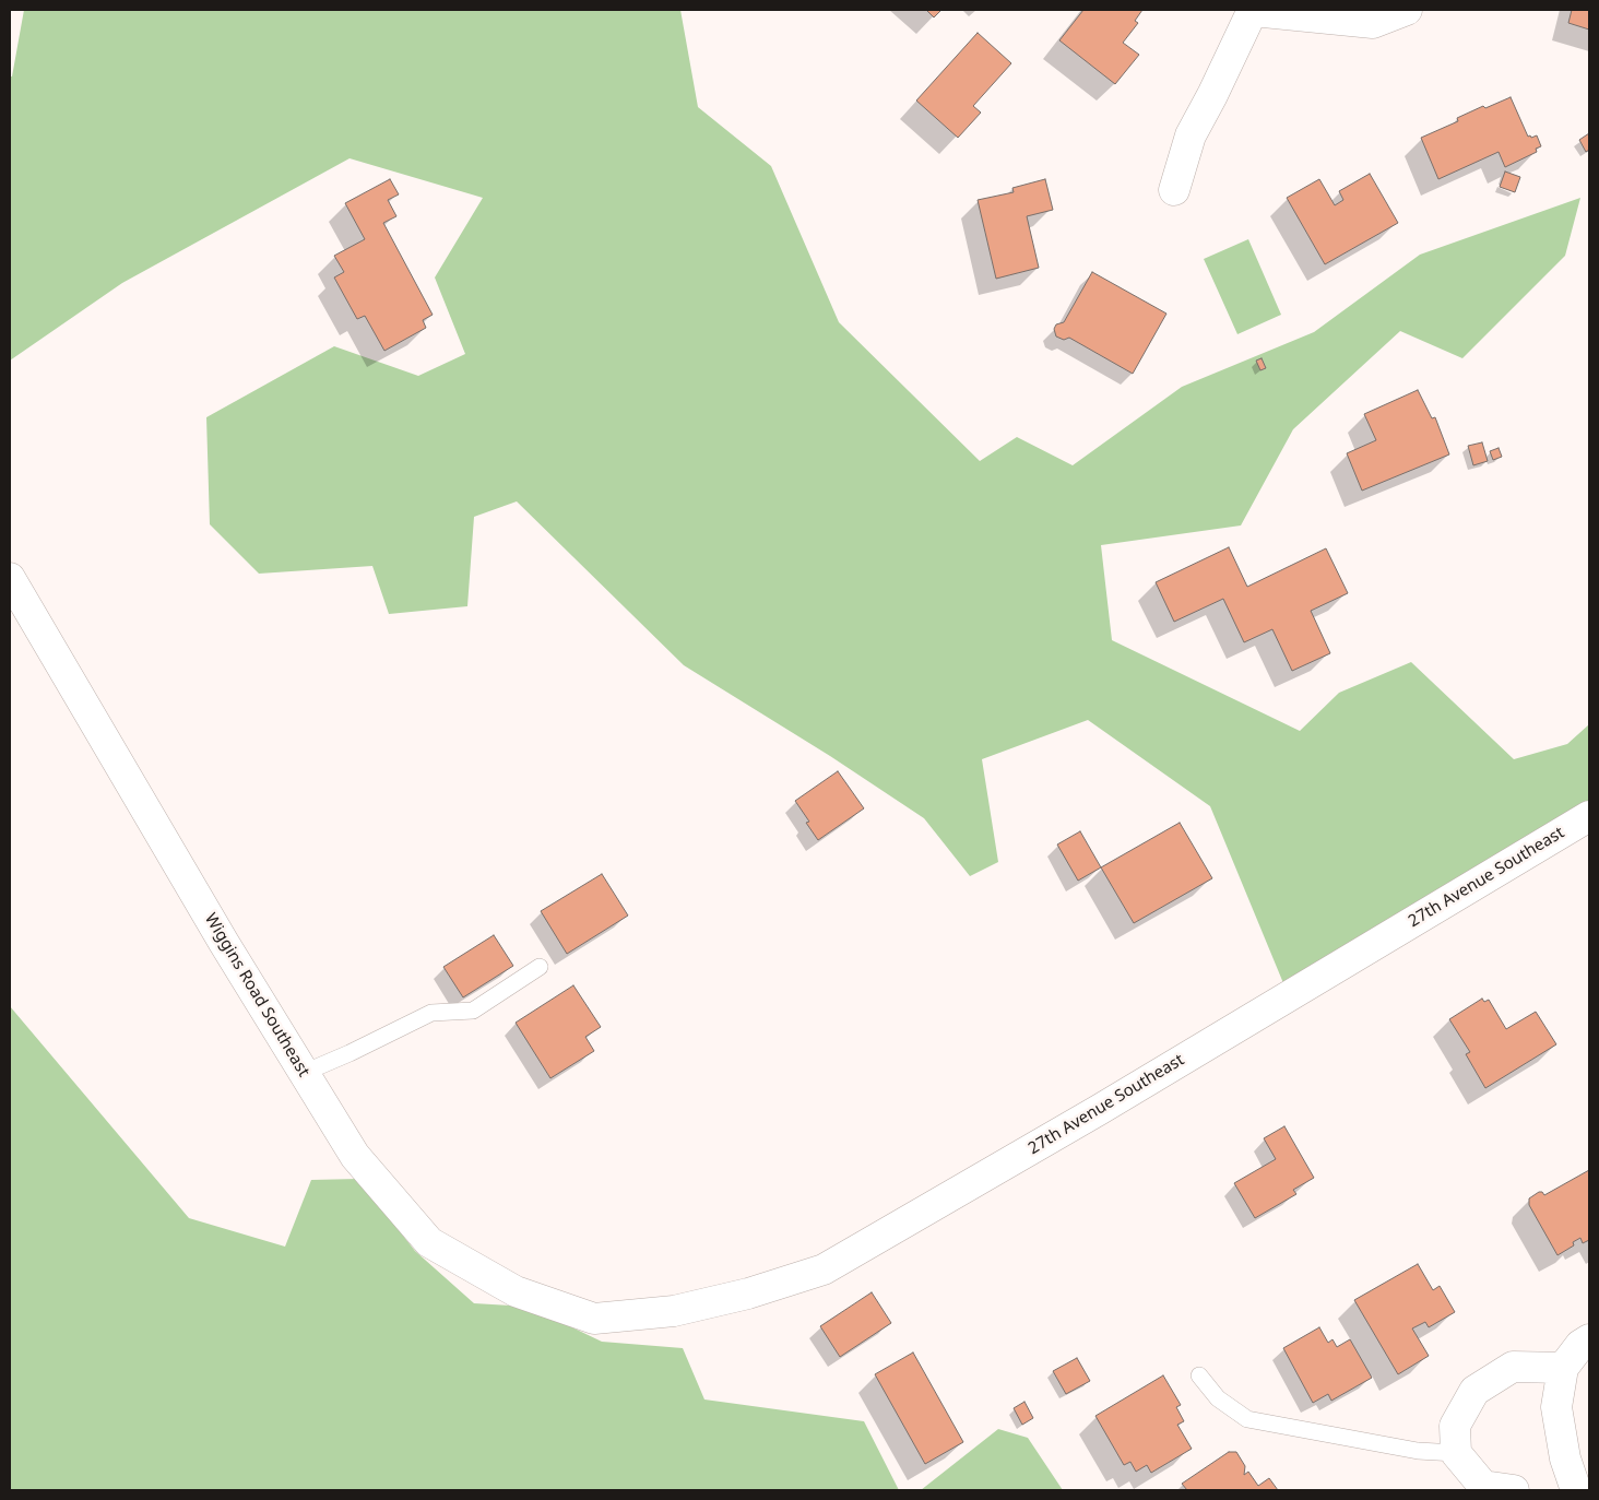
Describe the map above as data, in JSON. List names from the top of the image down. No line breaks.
{"streets":{"street":["27th Avenue Southeast","Wiggins Road Southeast"]},"crossings":[["27th Avenue Southeast","Wiggins Road Southeast"]]}
